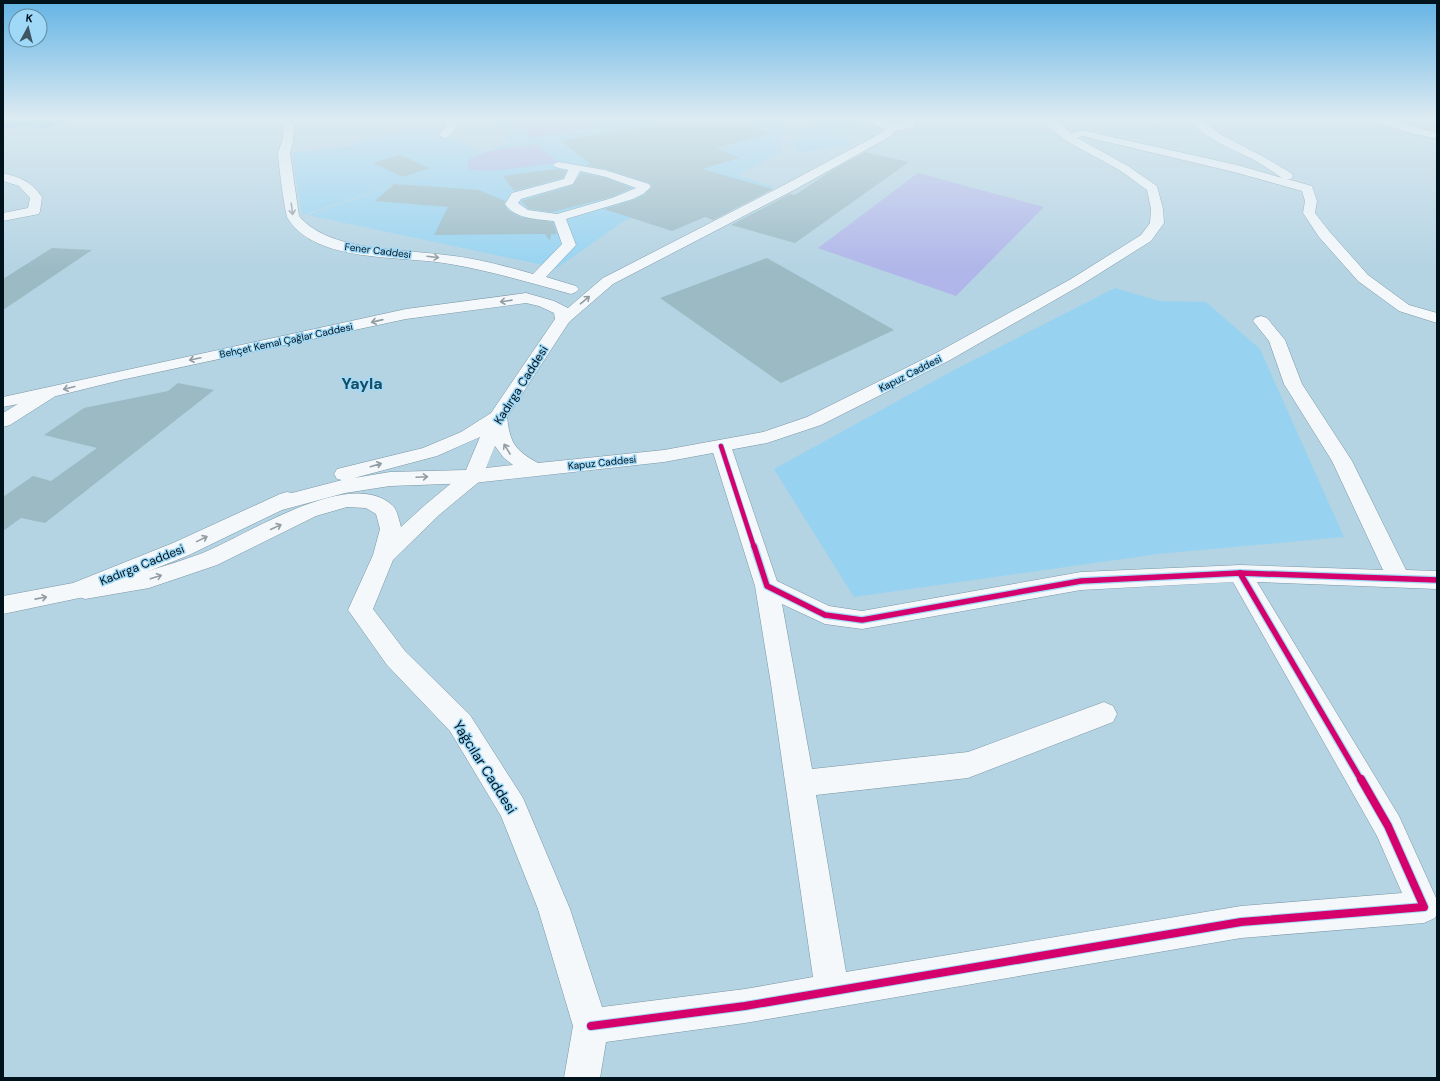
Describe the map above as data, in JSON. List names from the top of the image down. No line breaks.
{"streets":{"street":["Fener Caddesi","Behçet Kemal Çağlar Caddesi","Kapuz Caddesi","Kadırga Caddesi","Yağcılar Caddesi"]},"crossings":[["Behçet Kemal Çağlar Caddesi","Kadırga Caddesi"],["Kapuz Caddesi","Kadırga Caddesi"],["Kapuz Caddesi","Yağcılar Caddesi"],["Kadırga Caddesi","Yağcılar Caddesi"]],"one_way":["Fener Caddesi"],"districts":["Yayla"],"north":"top"}
